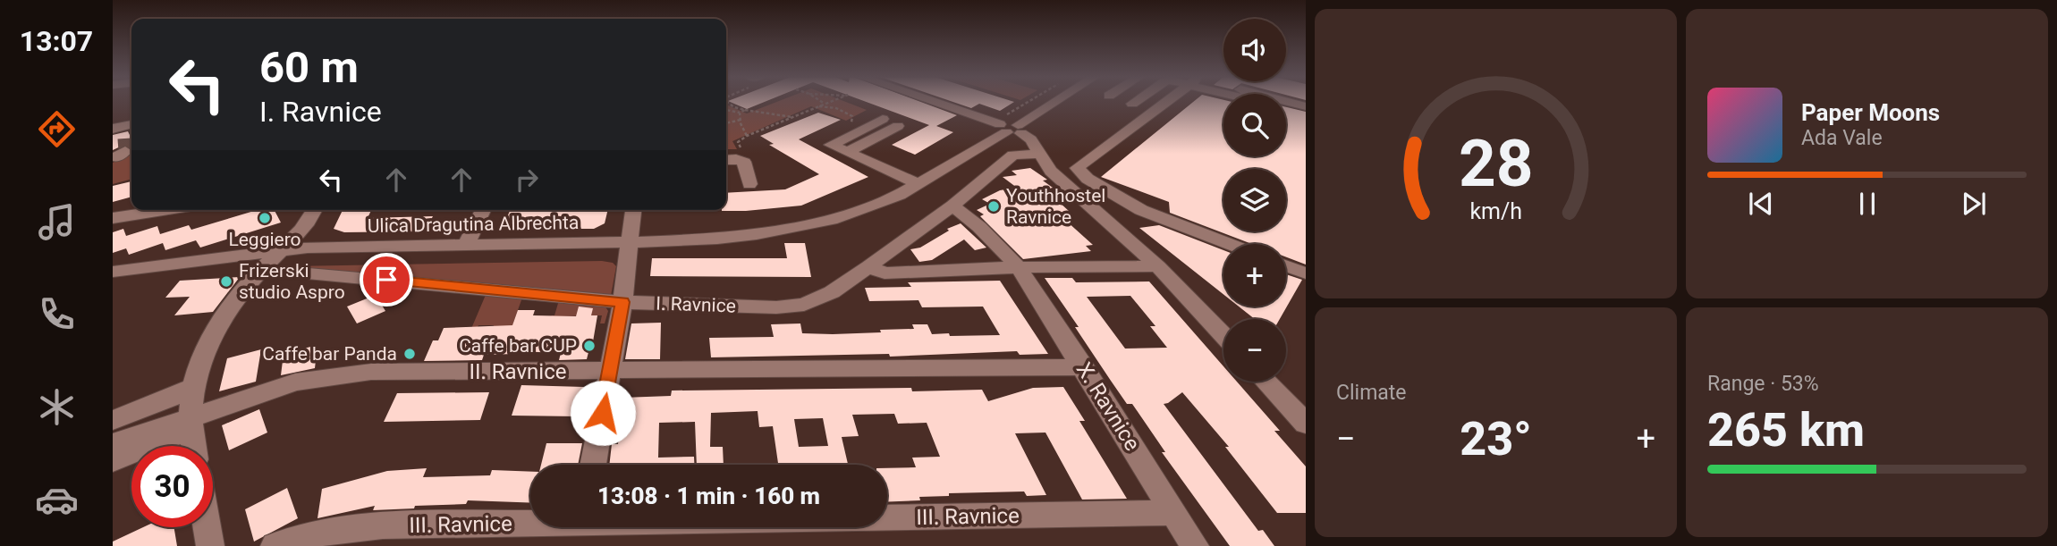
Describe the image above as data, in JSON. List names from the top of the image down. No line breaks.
{"streets":{"street":["Ulica Dragutina Albrechta","I. Ravnice","II. Ravnice","X. Ravnice","III. Ravnice"]},"crossings":[["II. Ravnice","X. Ravnice"],["X. Ravnice","III. Ravnice"]],"places":["Youthhostel Ravnice","Leggiero","Frizerski studio Aspro","Caffe bar CUP","Caffe bar Panda"],"page":{"tabs":"13:07","map_buttons":["+","−"],"turn":["60 m","I. Ravnice"],"song":["Paper Moons","Ada Vale"],"tile":["Climate",["Range · 53%","265 km"]],"heat":["−","23°","+"],"limit":"30","trip":"13:08 · 1 min · 160 m","gauge":["28","km/h"]}}
